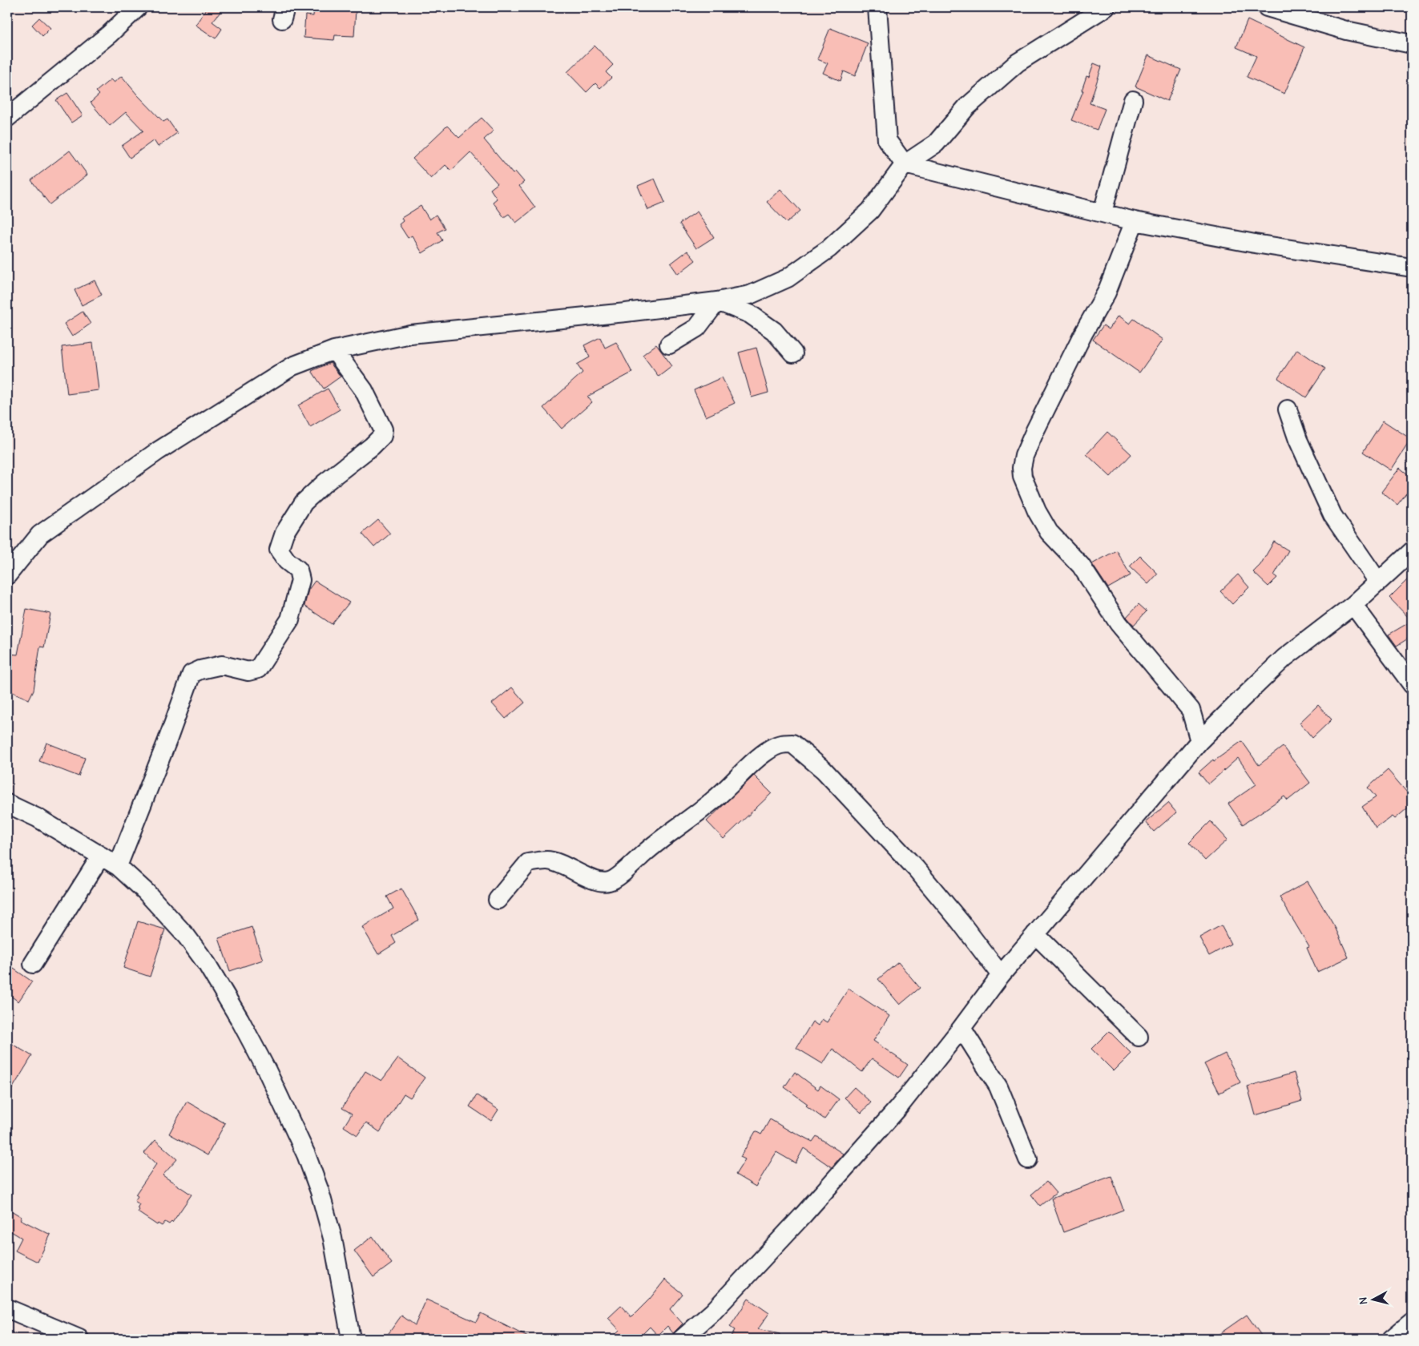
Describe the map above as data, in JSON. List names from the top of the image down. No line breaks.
{"north":"left"}
